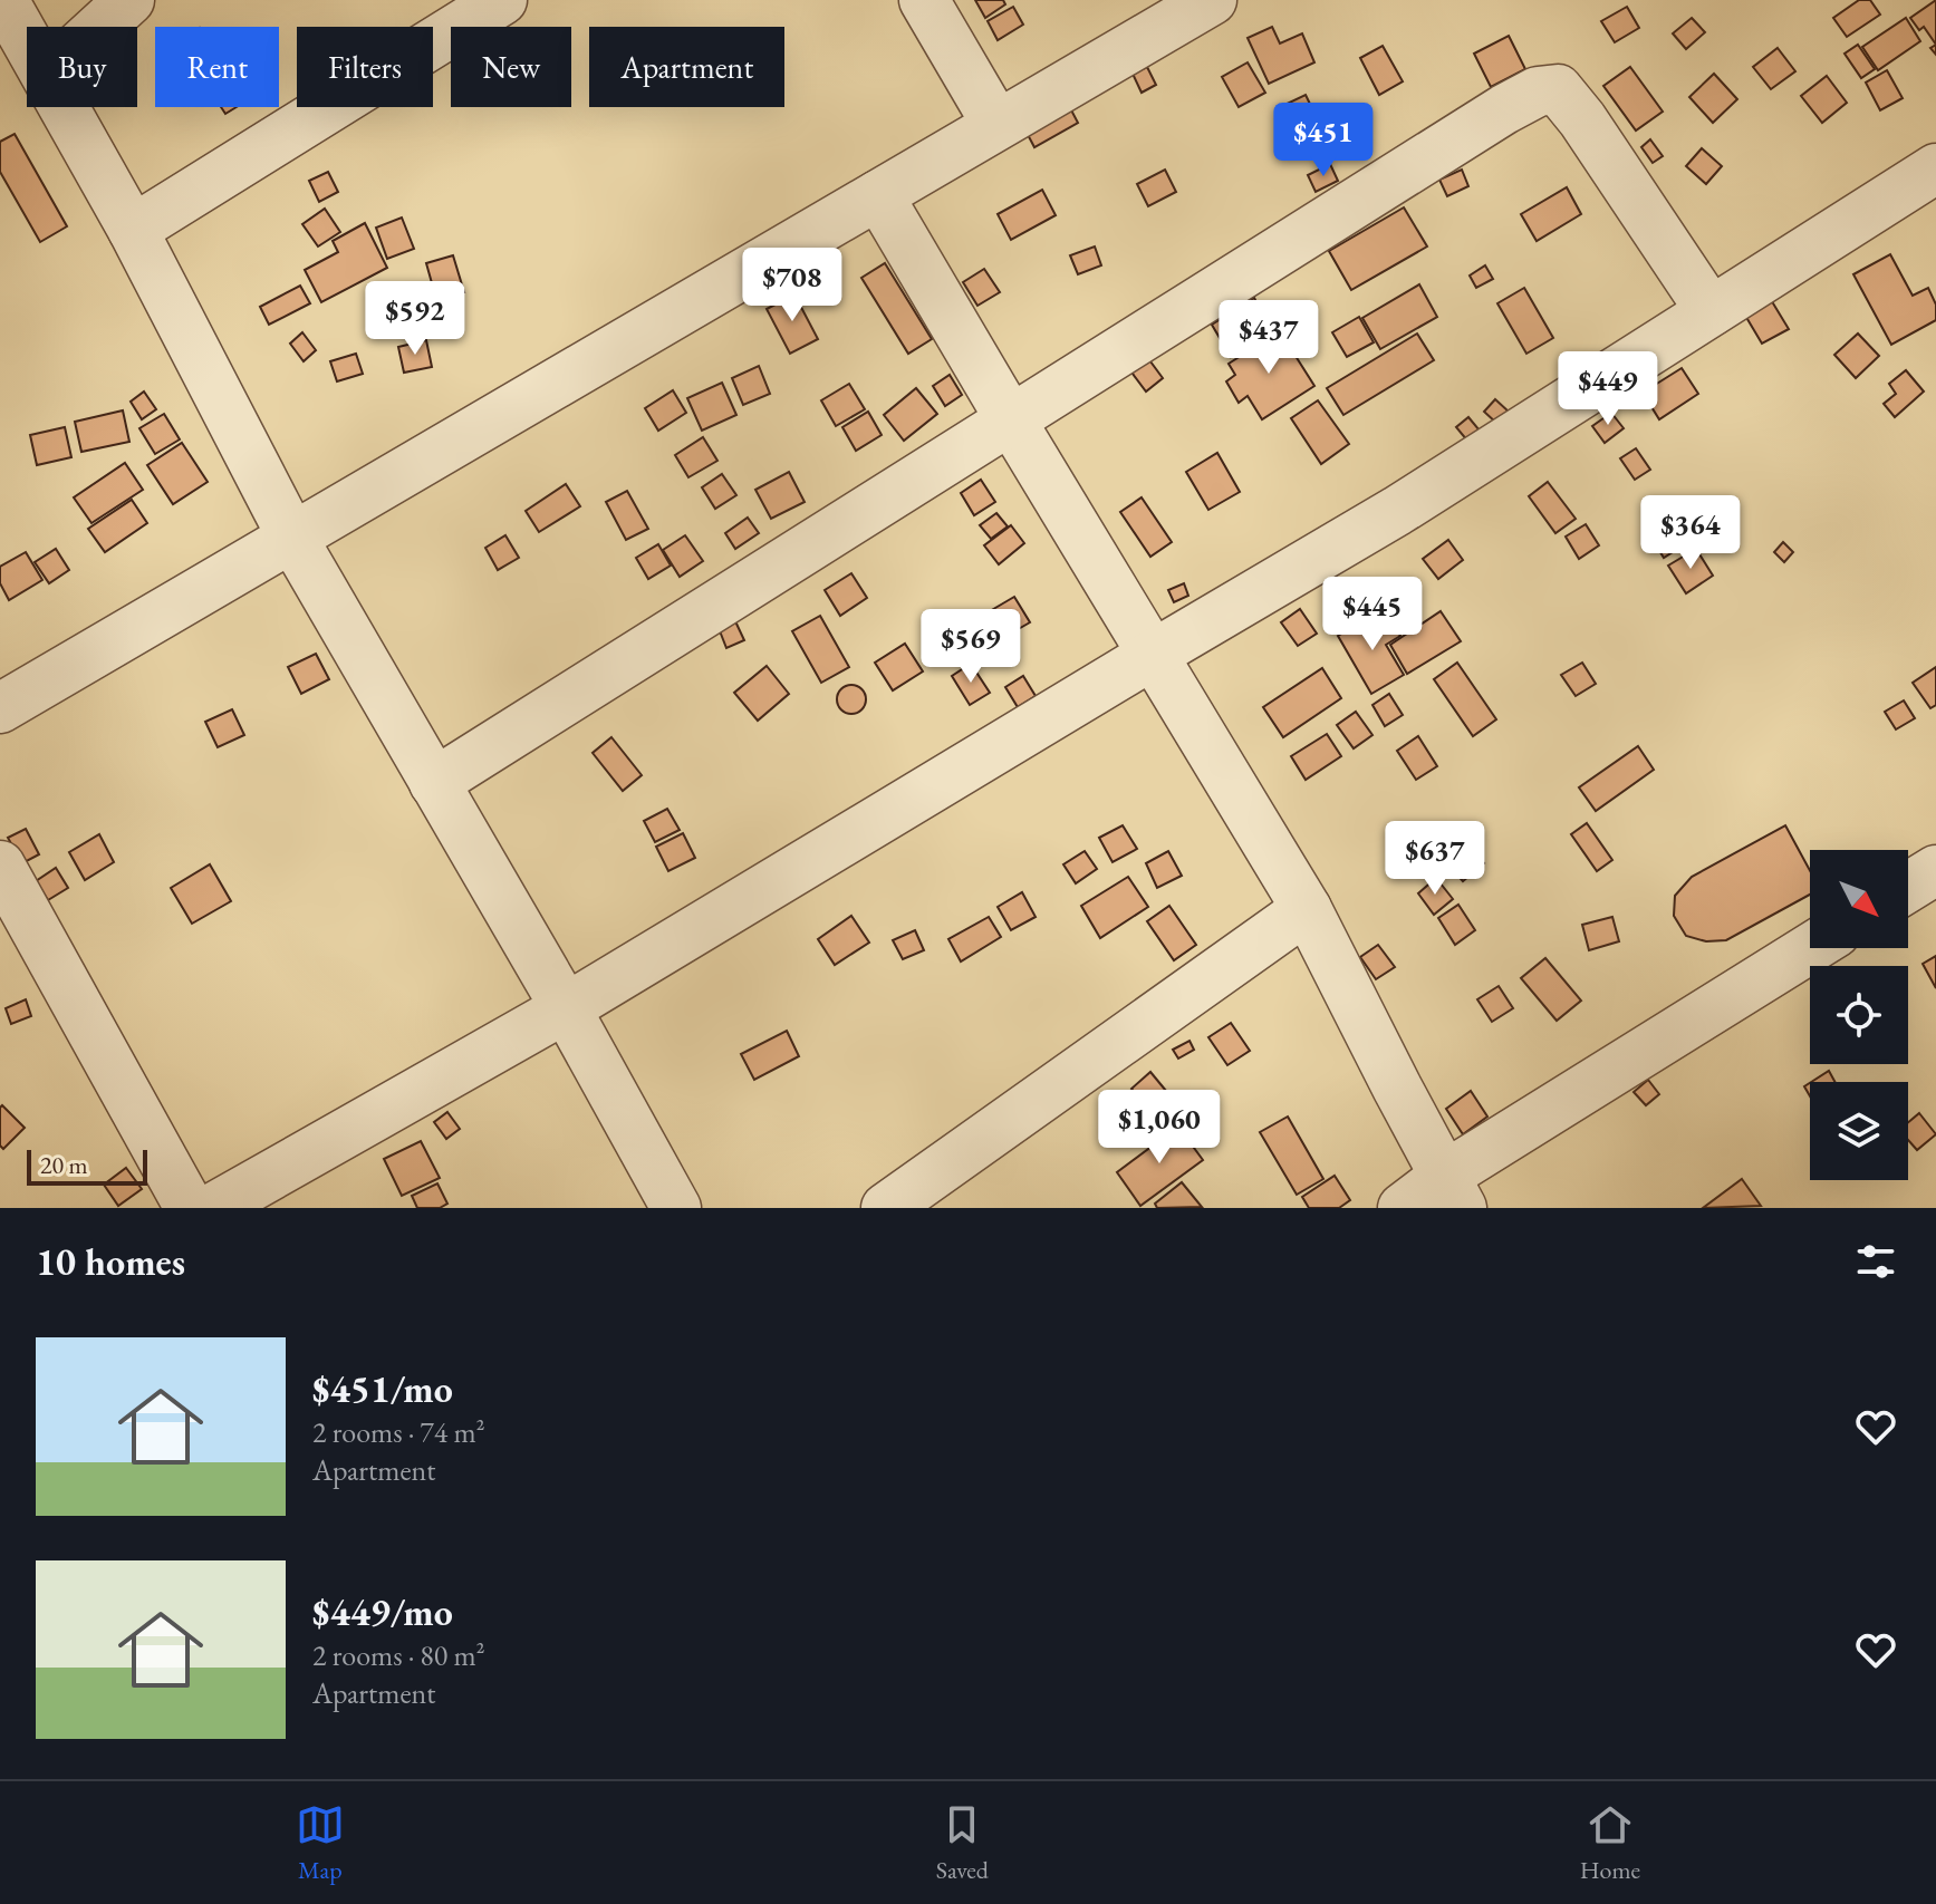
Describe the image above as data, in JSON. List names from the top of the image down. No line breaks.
{"scale_bar":"20 m","north":"bottom right","page":{"chip":["Buy","Rent","Filters","New","Apartment"],"price":["$451","$708","$592","$437","$449","$364","$445","$569","$637","$1,060"],"scale":"20 m","heading":"10 homes","list":[{"name":"$451/mo","note":"2 rooms · 74 m² · Apartment"},{"name":"$449/mo","note":"2 rooms · 80 m² · Apartment"}],"tabs":["Map","Saved","Home"]}}
